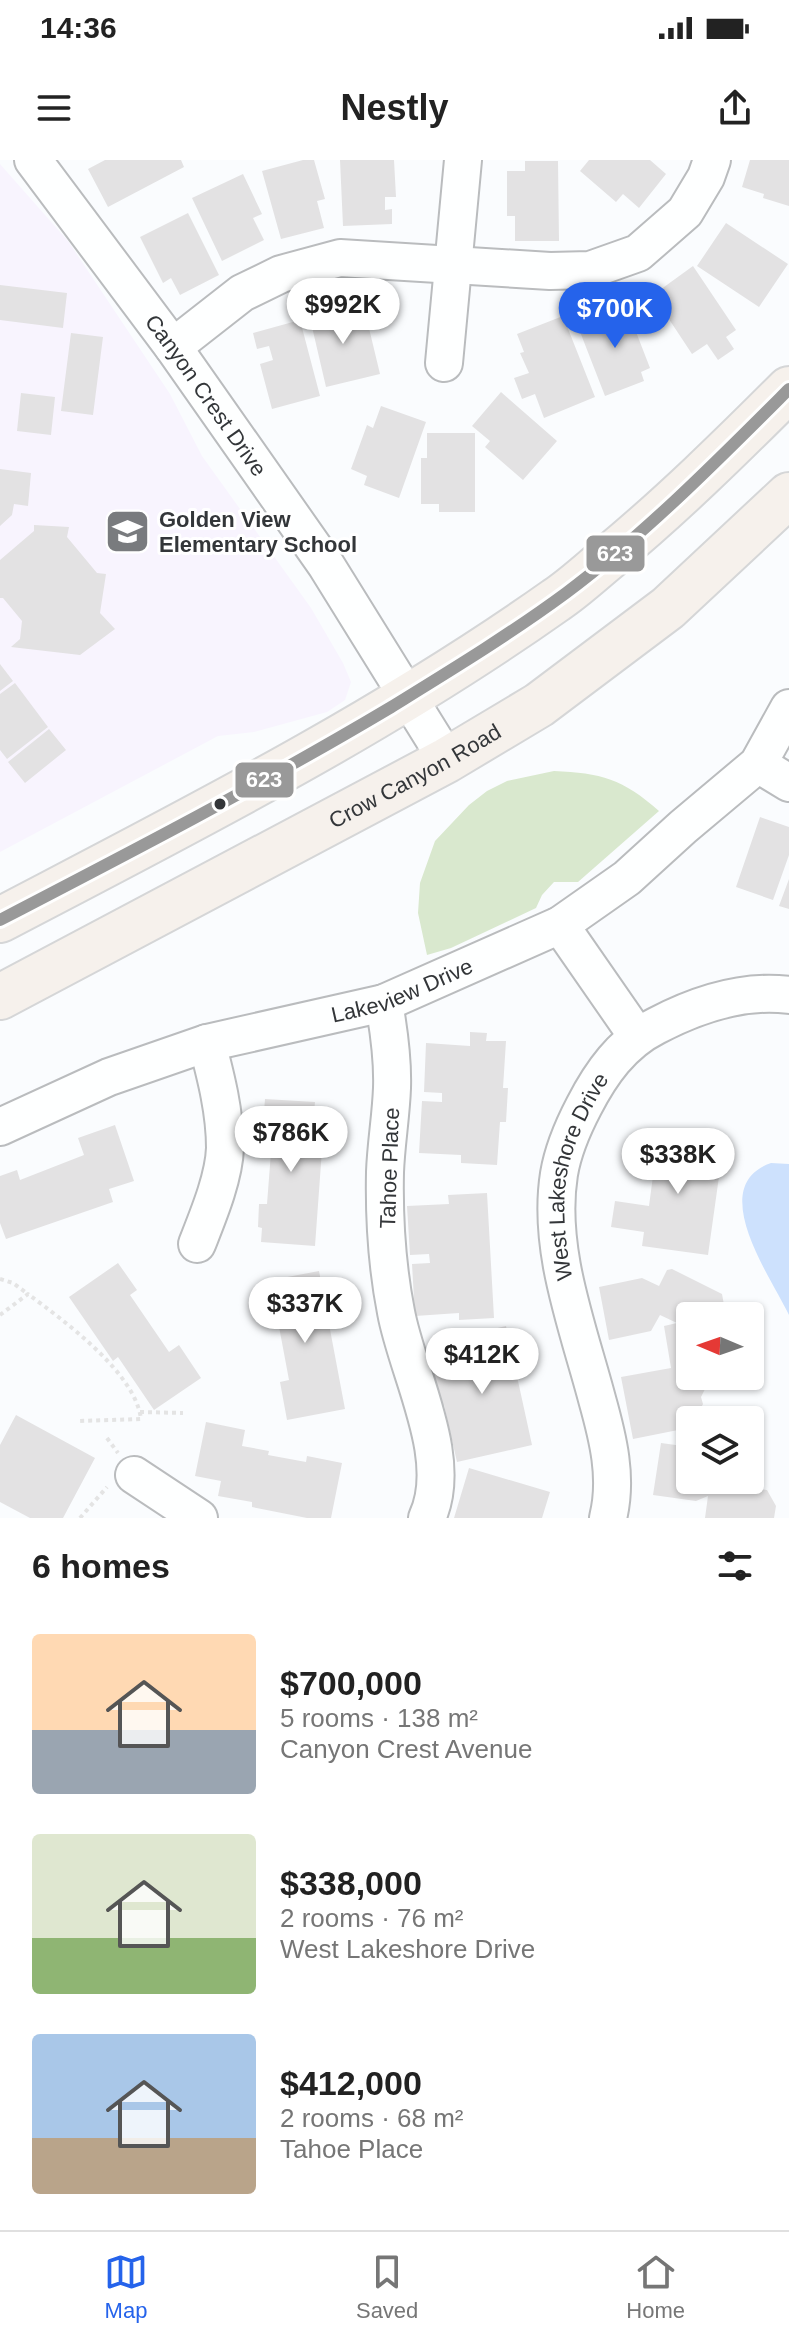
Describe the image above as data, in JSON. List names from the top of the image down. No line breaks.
{"streets":{"main road":["Crow Canyon Road"],"street":["Canyon Crest Drive","Lakeview Drive","Tahoe Place","West Lakeshore Drive"]},"crossings":[["Canyon Crest Drive","Crow Canyon Road"],["Lakeview Drive","Tahoe Place"]],"places":{"school or university":["Golden View Elementary School"]},"lines":["transit line 623"],"north":"left","page":{"status":"14:36","header":"Nestly","price":["$992K","$700K","$786K","$338K","$337K","$412K"],"heading":"6 homes","list":[{"name":"$700,000","note":"5 rooms · 138 m² · Canyon Crest Avenue"},{"name":"$338,000","note":"2 rooms · 76 m² · West Lakeshore Drive"},{"name":"$412,000","note":"2 rooms · 68 m² · Tahoe Place"}],"tabs":["Map","Saved","Home"]}}
